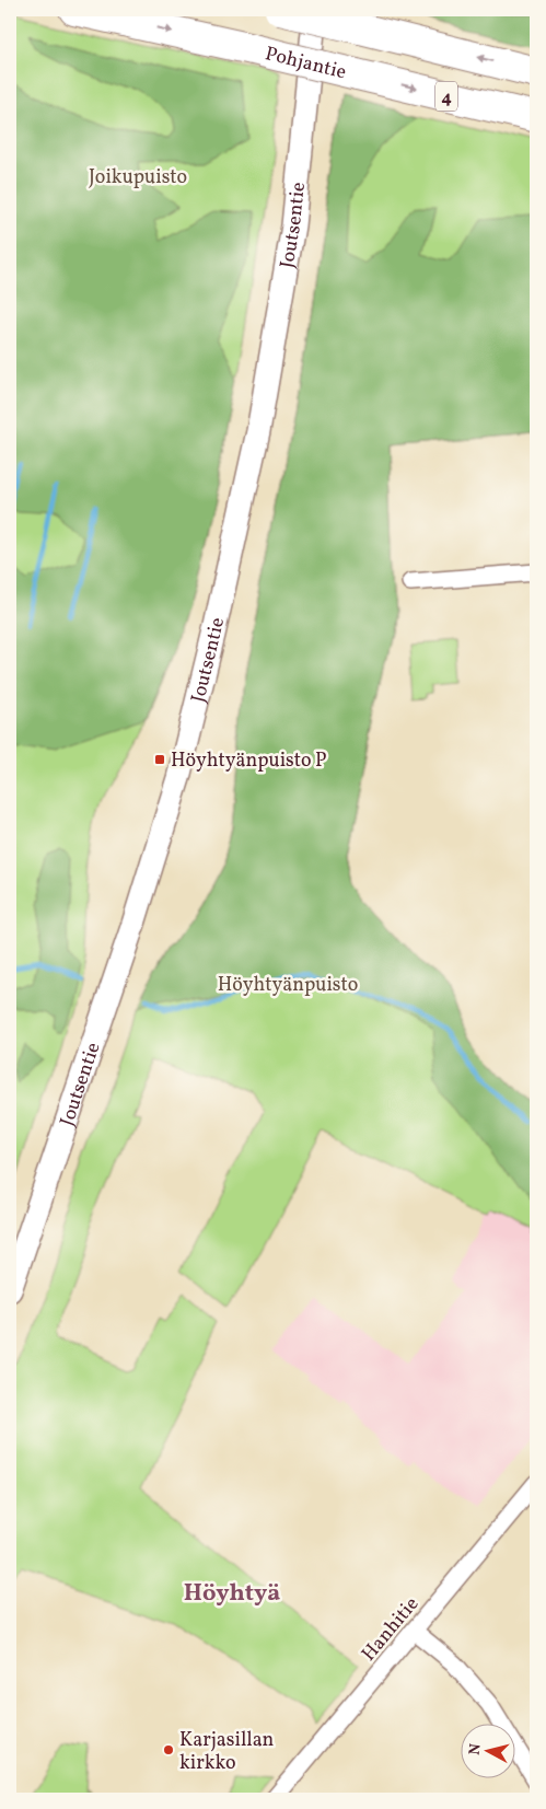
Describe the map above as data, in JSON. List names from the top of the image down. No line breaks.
{"streets":{"highway":["Pohjantie","4"],"main road":["Joutsentie"],"street":["Hanhitie"]},"districts":["Höyhtyä"],"parks":["Joikupuisto","Höyhtyänpuisto"],"places":{"transit":["Höyhtyänpuisto P"],"other":["Karjasillan kirkko"]},"north":"left"}
